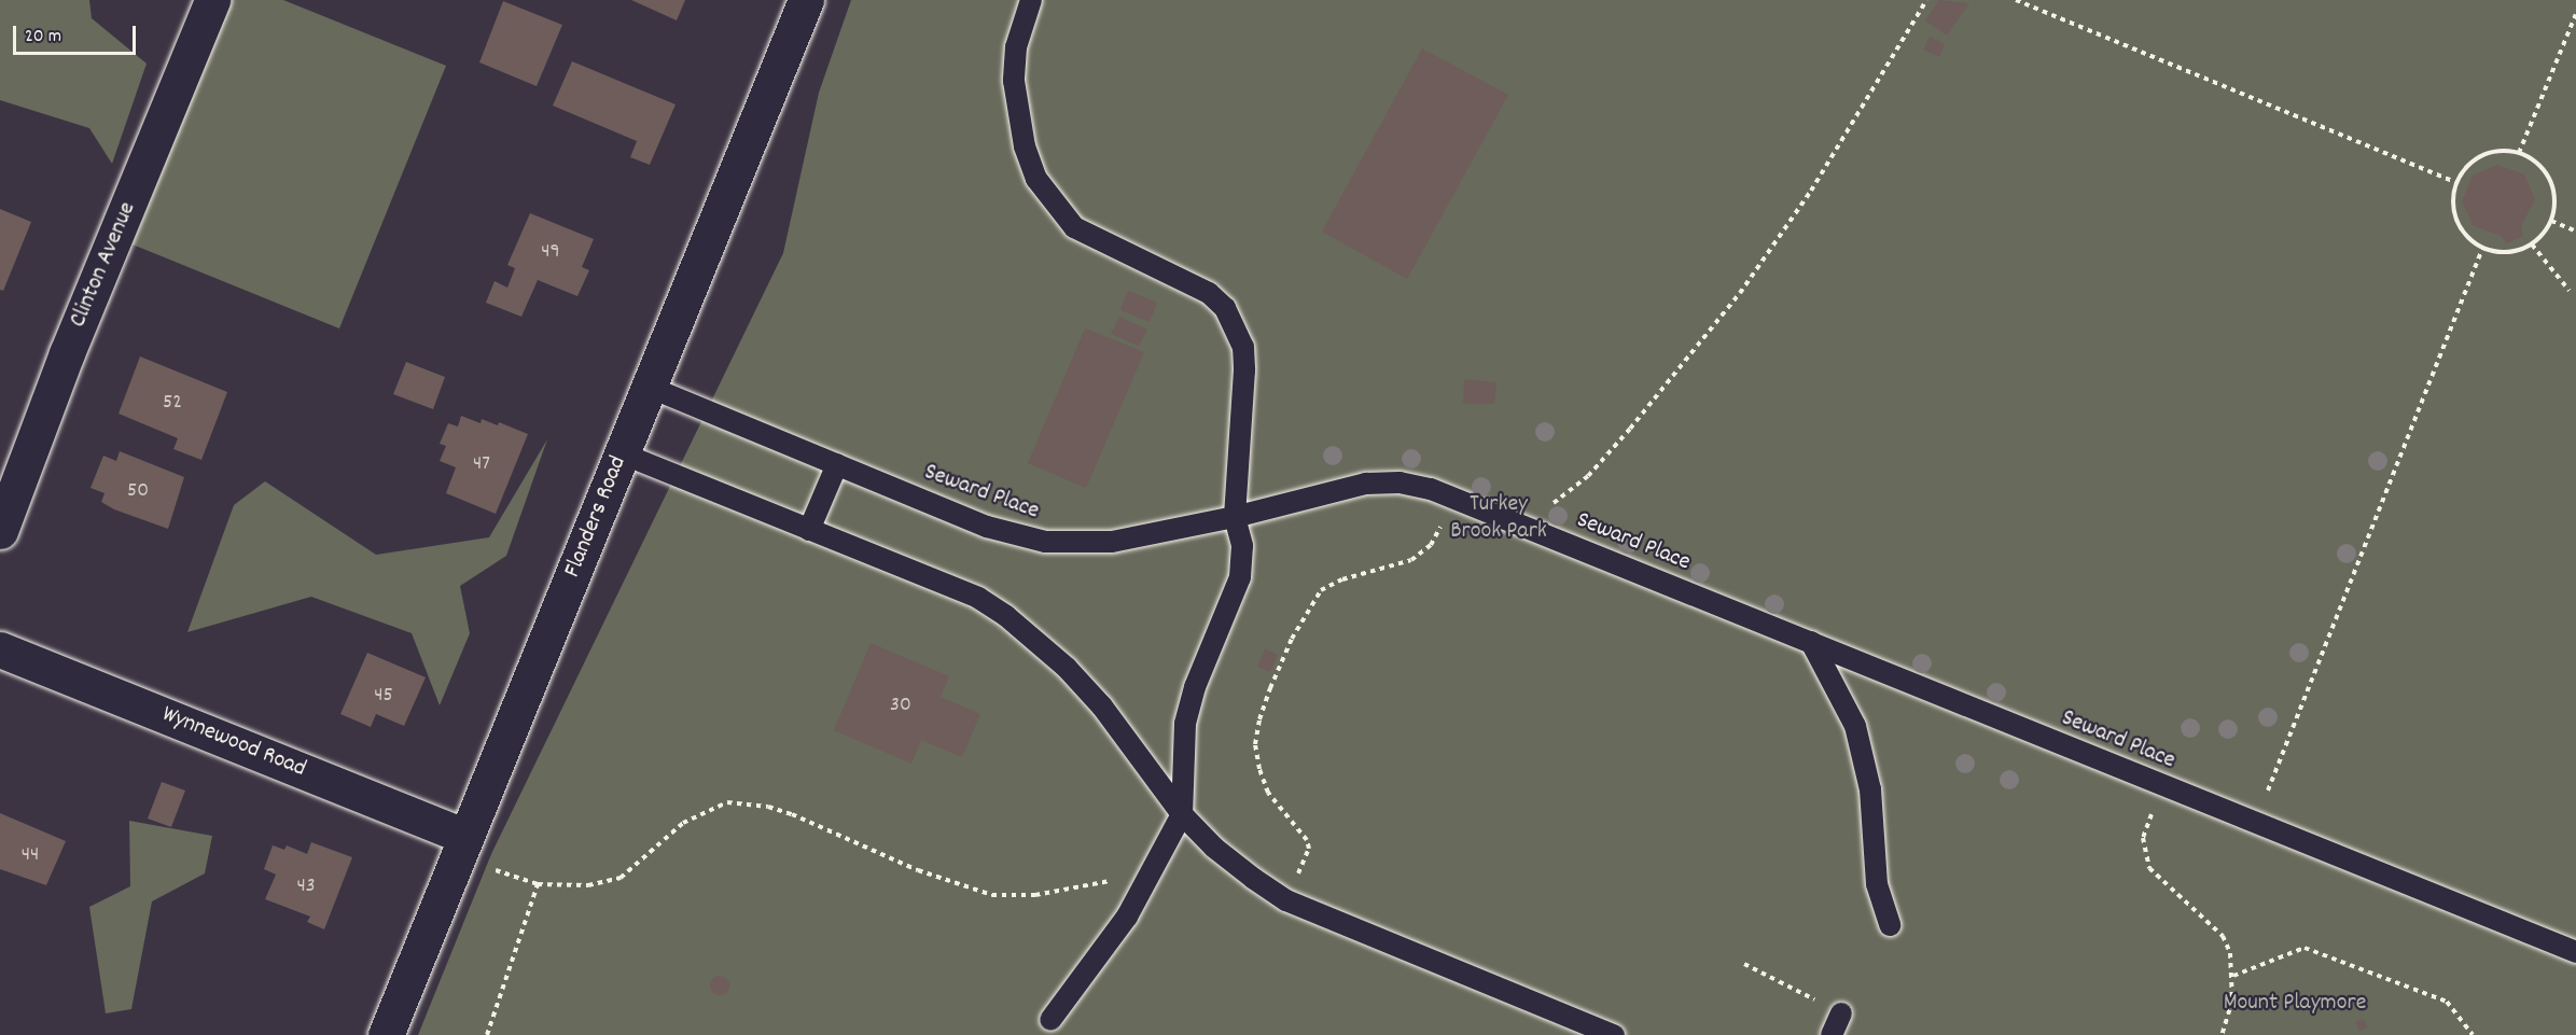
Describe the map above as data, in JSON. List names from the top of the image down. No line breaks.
{"streets":{"main road":["Clinton Avenue","Flanders Road","Wynnewood Road"],"lane":["Seward Place"]},"crossings":[["Seward Place","Flanders Road"],["Flanders Road","Wynnewood Road"]],"parks":["Turkey Brook Park","Mount Playmore"],"house_numbers":["49","52","47","50","45","30","44","43"],"scale_bar":"20 m"}
